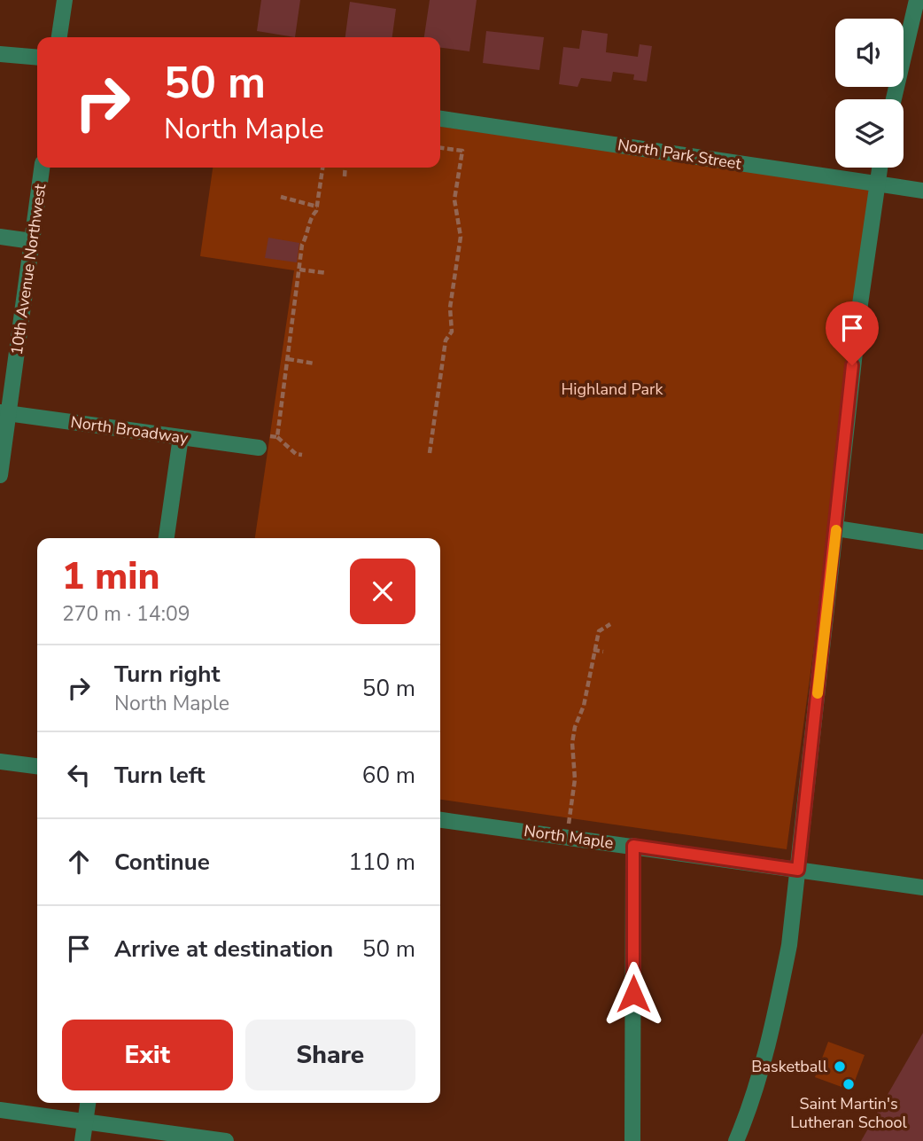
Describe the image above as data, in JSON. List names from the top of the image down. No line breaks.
{"streets":{"street":["North Park Street","10th Avenue Northwest","North Broadway","North Maple"]},"crossings":[["10th Avenue Northwest","North Broadway"]],"parks":["Highland Park"],"places":["Basketball","Saint Martin's Lutheran School"],"page":{"turn":["50 m","North Maple"],"heading":["1 min","270 m · 14:09"],"list":[{"name":"Turn right","note":"North Maple","value":"50 m"},{"name":"Turn left","value":"60 m"},{"name":"Continue","value":"110 m"},{"name":"Arrive at destination","value":"50 m"}],"buttons":["Exit","Share"]}}
